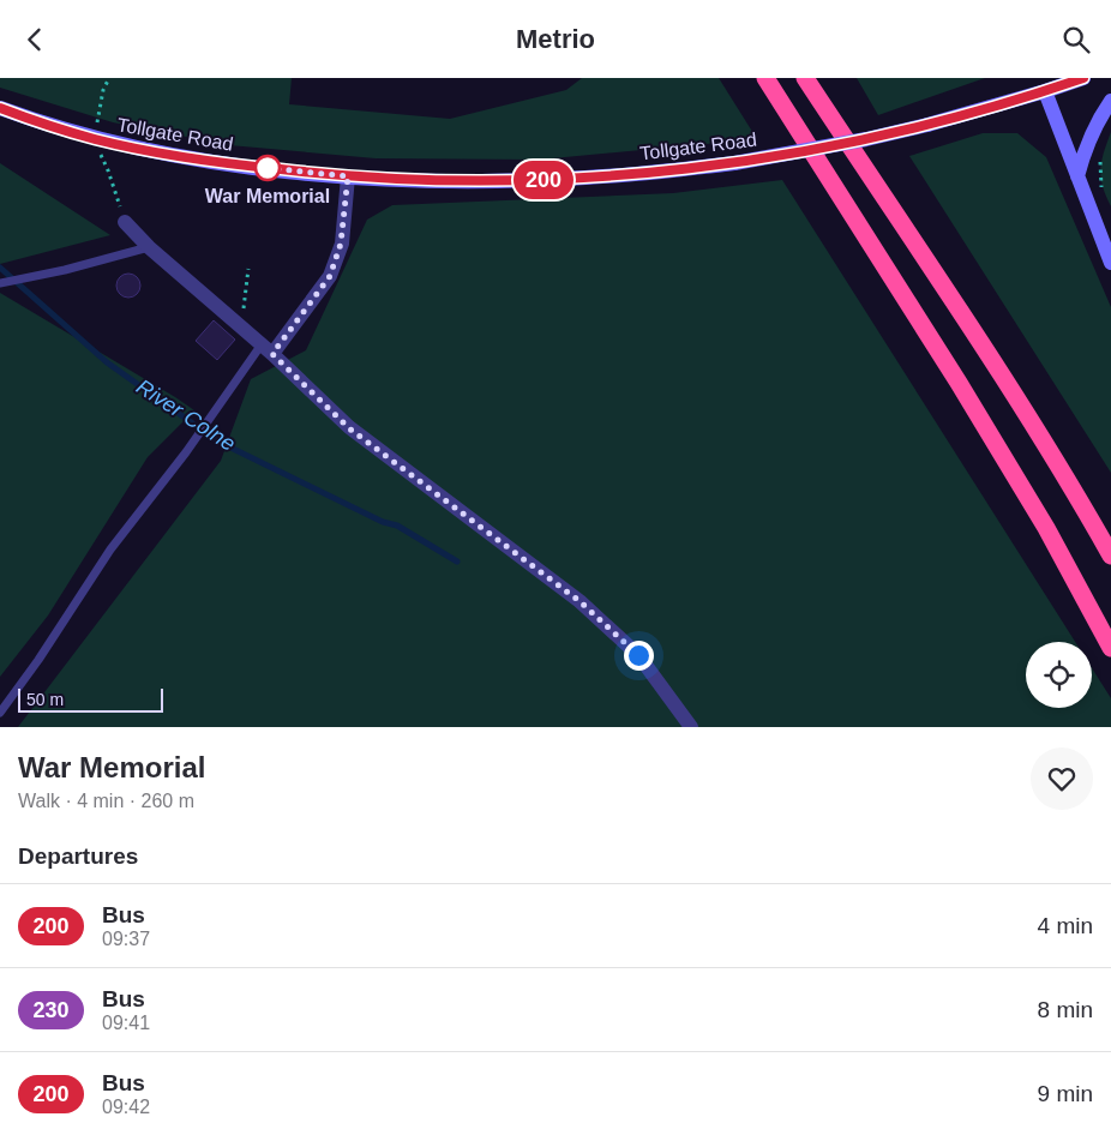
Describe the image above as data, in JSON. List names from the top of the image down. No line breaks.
{"streets":{"street":["Tollgate Road"]},"water":["River Colne"],"places":["War Memorial"],"lines":["bus line 200"],"scale_bar":"50 m","page":{"header":"Metrio","on_map":"200","scale":"50 m","heading":[["War Memorial","Walk · 4 min · 260 m"],"Departures"],"list":[{"mark":"200","name":"Bus","note":"09:37","value":"4 min"},{"mark":"230","name":"Bus","note":"09:41","value":"8 min"},{"mark":"200","name":"Bus","note":"09:42","value":"9 min"}]}}
